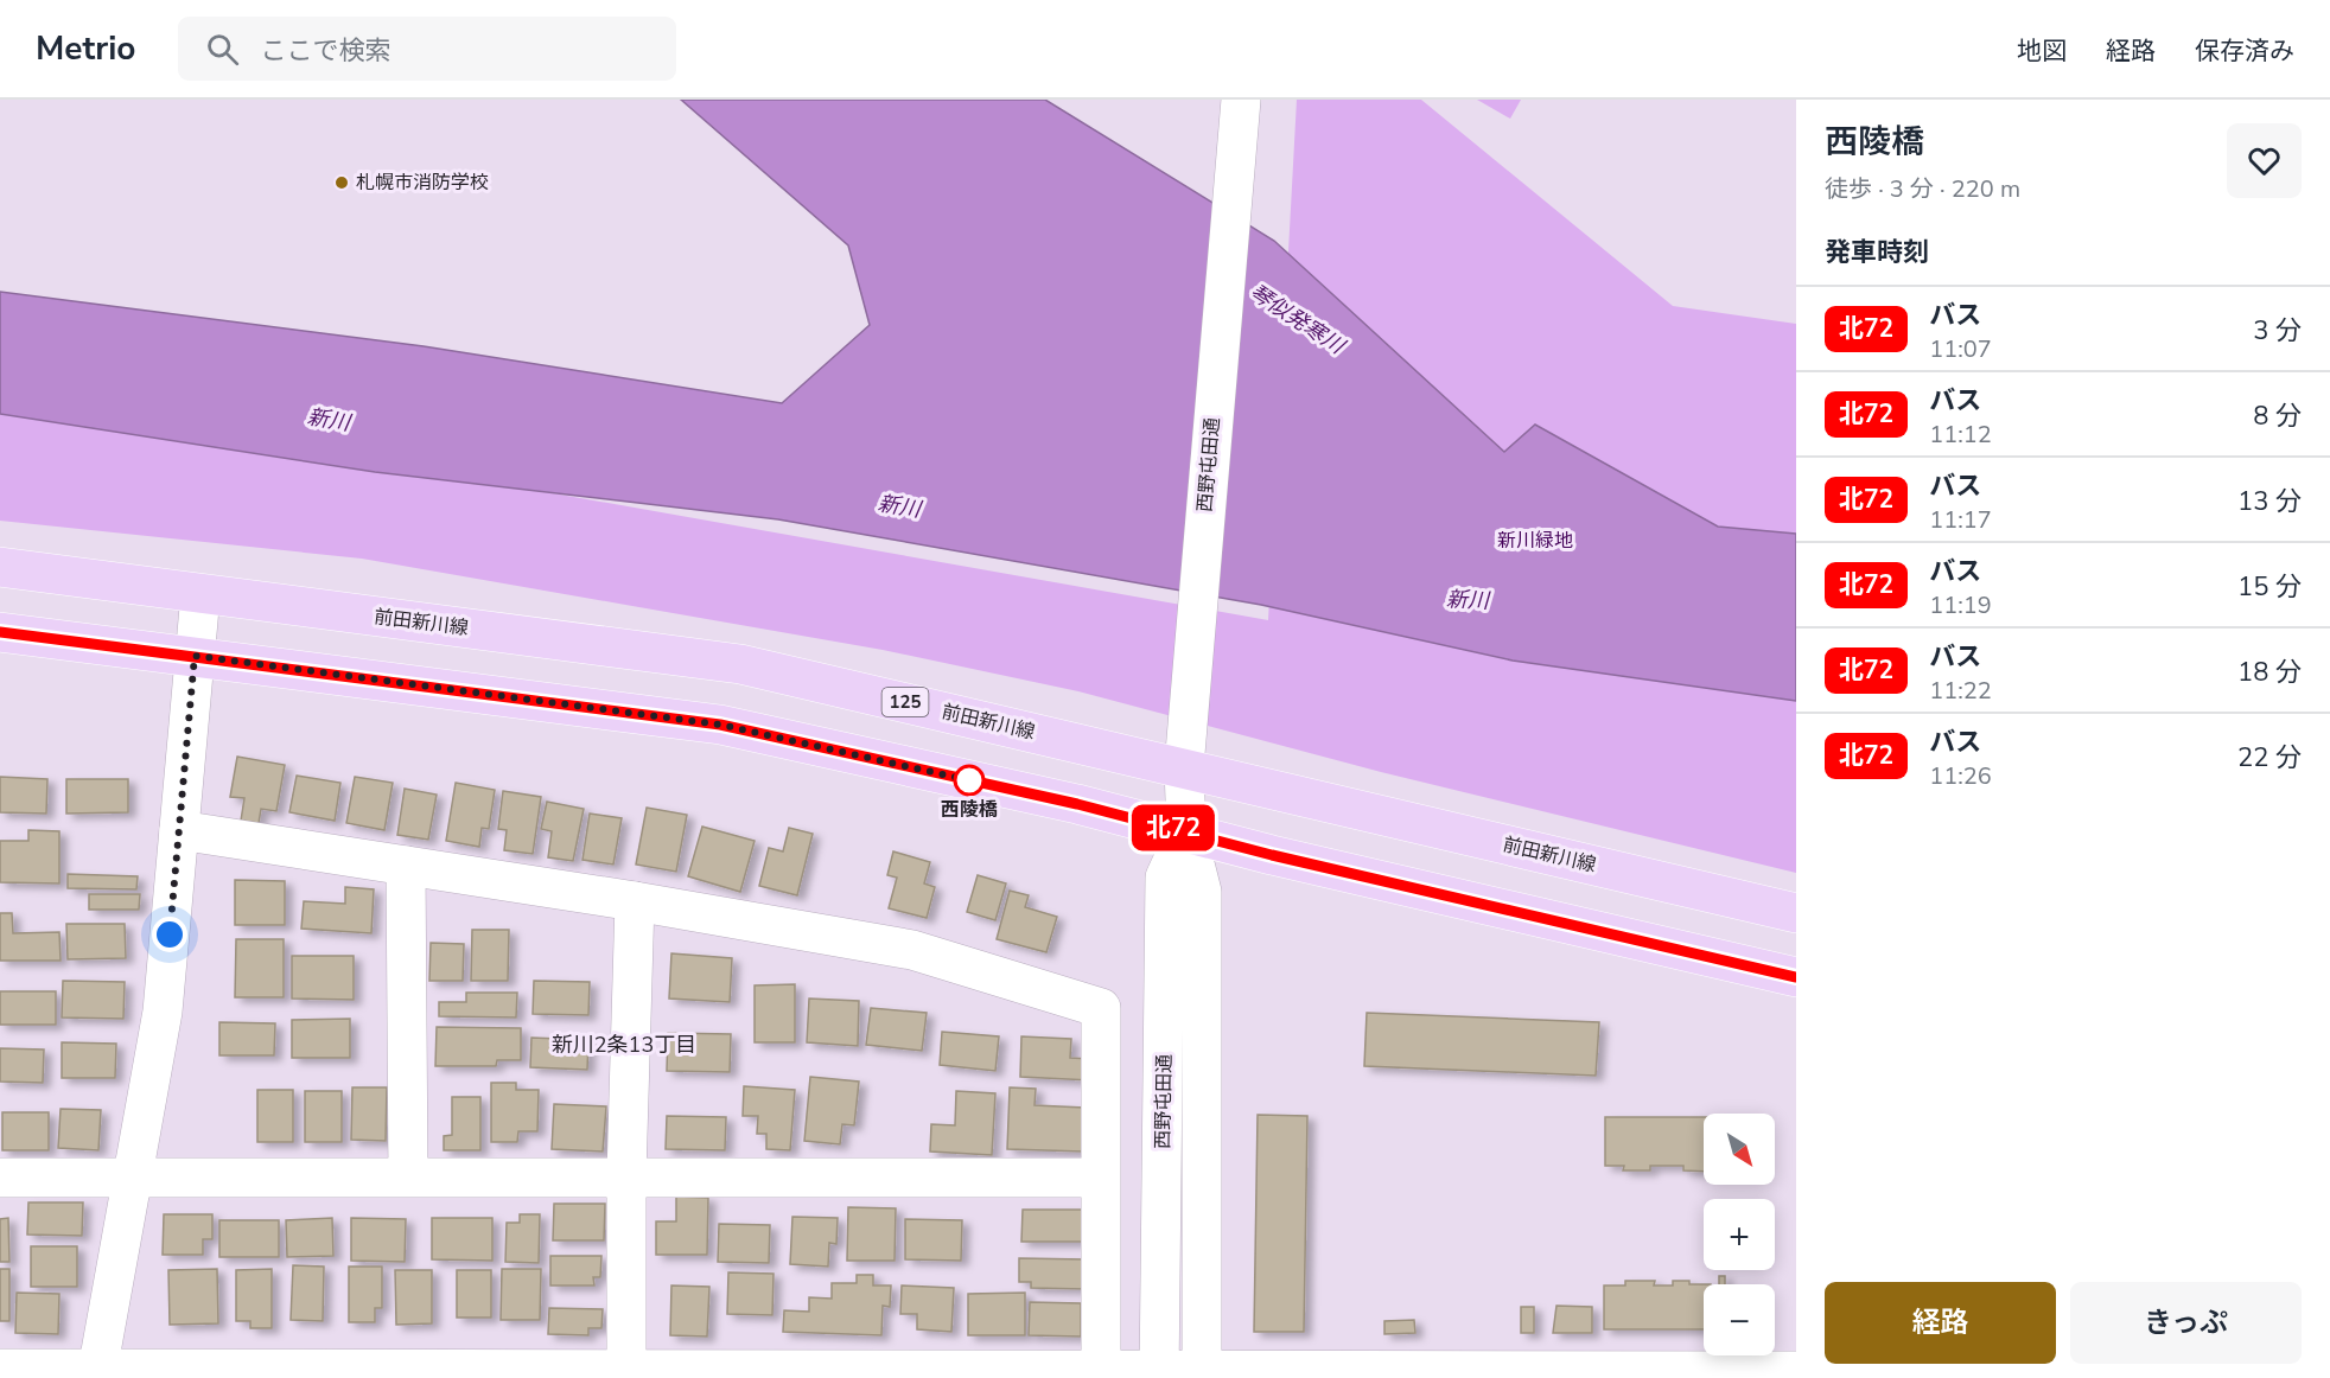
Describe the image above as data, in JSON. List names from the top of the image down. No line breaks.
{"streets":{"main road":["前田新川線","125"],"street":["西野屯田通"]},"crossings":[["西野屯田通","前田新川線"]],"districts":["新川2条13丁目"],"water":["琴似発寒川","新川"],"parks":["新川緑地"],"places":["札幌市消防学校","西陵橋"],"lines":["bus line 北72"],"north":"bottom right","page":{"header":"Metrio","search":"ここで検索","nav":["地図","経路","保存済み"],"on_map":"北72","heading":[["西陵橋","徒歩 · 3 分 · 220 m"],"発車時刻"],"list":[{"mark":"北72","name":"バス","note":"11:07","value":"3 分"},{"mark":"北72","name":"バス","note":"11:12","value":"8 分"},{"mark":"北72","name":"バス","note":"11:17","value":"13 分"},{"mark":"北72","name":"バス","note":"11:19","value":"15 分"},{"mark":"北72","name":"バス","note":"11:22","value":"18 分"},{"mark":"北72","name":"バス","note":"11:26","value":"22 分"}],"map_buttons":["+","−"],"buttons":["経路","きっぷ"]}}
